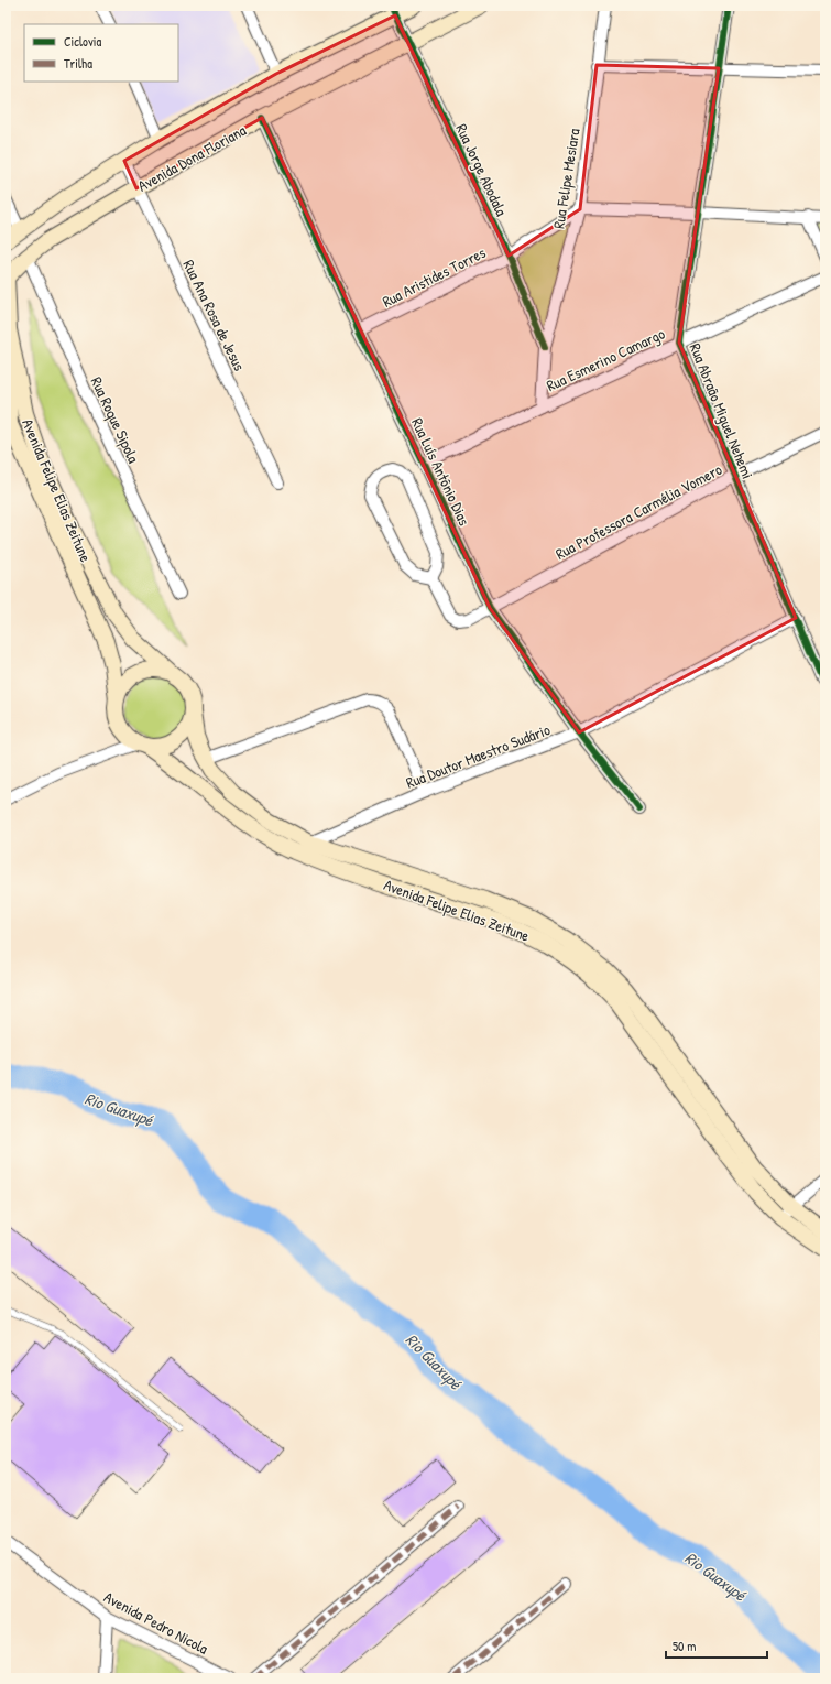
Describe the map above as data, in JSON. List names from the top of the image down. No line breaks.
{"streets":{"main road":["Avenida Dona Floriana","Avenida Felipe Elias Zeitune"],"street":["Rua Jorge Abodala","Rua Felipe Mesiara","Rua Aristides Torres","Rua Ana Rosa de Jesus","Rua Esmerino Camargo","Rua Abraão Miguel Nehemi","Rua Roque Sipola","Rua Luís Antônio Dias","Rua Professora Carmélia Vomero","Rua Doutor Maestro Sudário","Avenida Pedro Nicola"]},"crossings":[["Avenida Dona Floriana","Rua Jorge Abodala"],["Avenida Dona Floriana","Rua Ana Rosa de Jesus"],["Avenida Dona Floriana","Rua Roque Sipola"],["Avenida Dona Floriana","Rua Luís Antônio Dias"],["Avenida Dona Floriana","Avenida Felipe Elias Zeitune"],["Rua Jorge Abodala","Rua Felipe Mesiara"],["Rua Jorge Abodala","Rua Aristides Torres"],["Rua Felipe Mesiara","Rua Aristides Torres"],["Rua Felipe Mesiara","Rua Esmerino Camargo"],["Rua Aristides Torres","Rua Luís Antônio Dias"],["Rua Esmerino Camargo","Rua Abraão Miguel Nehemi"],["Rua Esmerino Camargo","Rua Luís Antônio Dias"],["Rua Abraão Miguel Nehemi","Rua Professora Carmélia Vomero"],["Rua Abraão Miguel Nehemi","Rua Doutor Maestro Sudário"],["Rua Luís Antônio Dias","Rua Professora Carmélia Vomero"],["Rua Luís Antônio Dias","Rua Doutor Maestro Sudário"],["Avenida Felipe Elias Zeitune","Rua Doutor Maestro Sudário"]],"water":["Rio Guaxupé"],"legend":["Ciclovia","Trilha"],"scale_bar":"50 m"}
